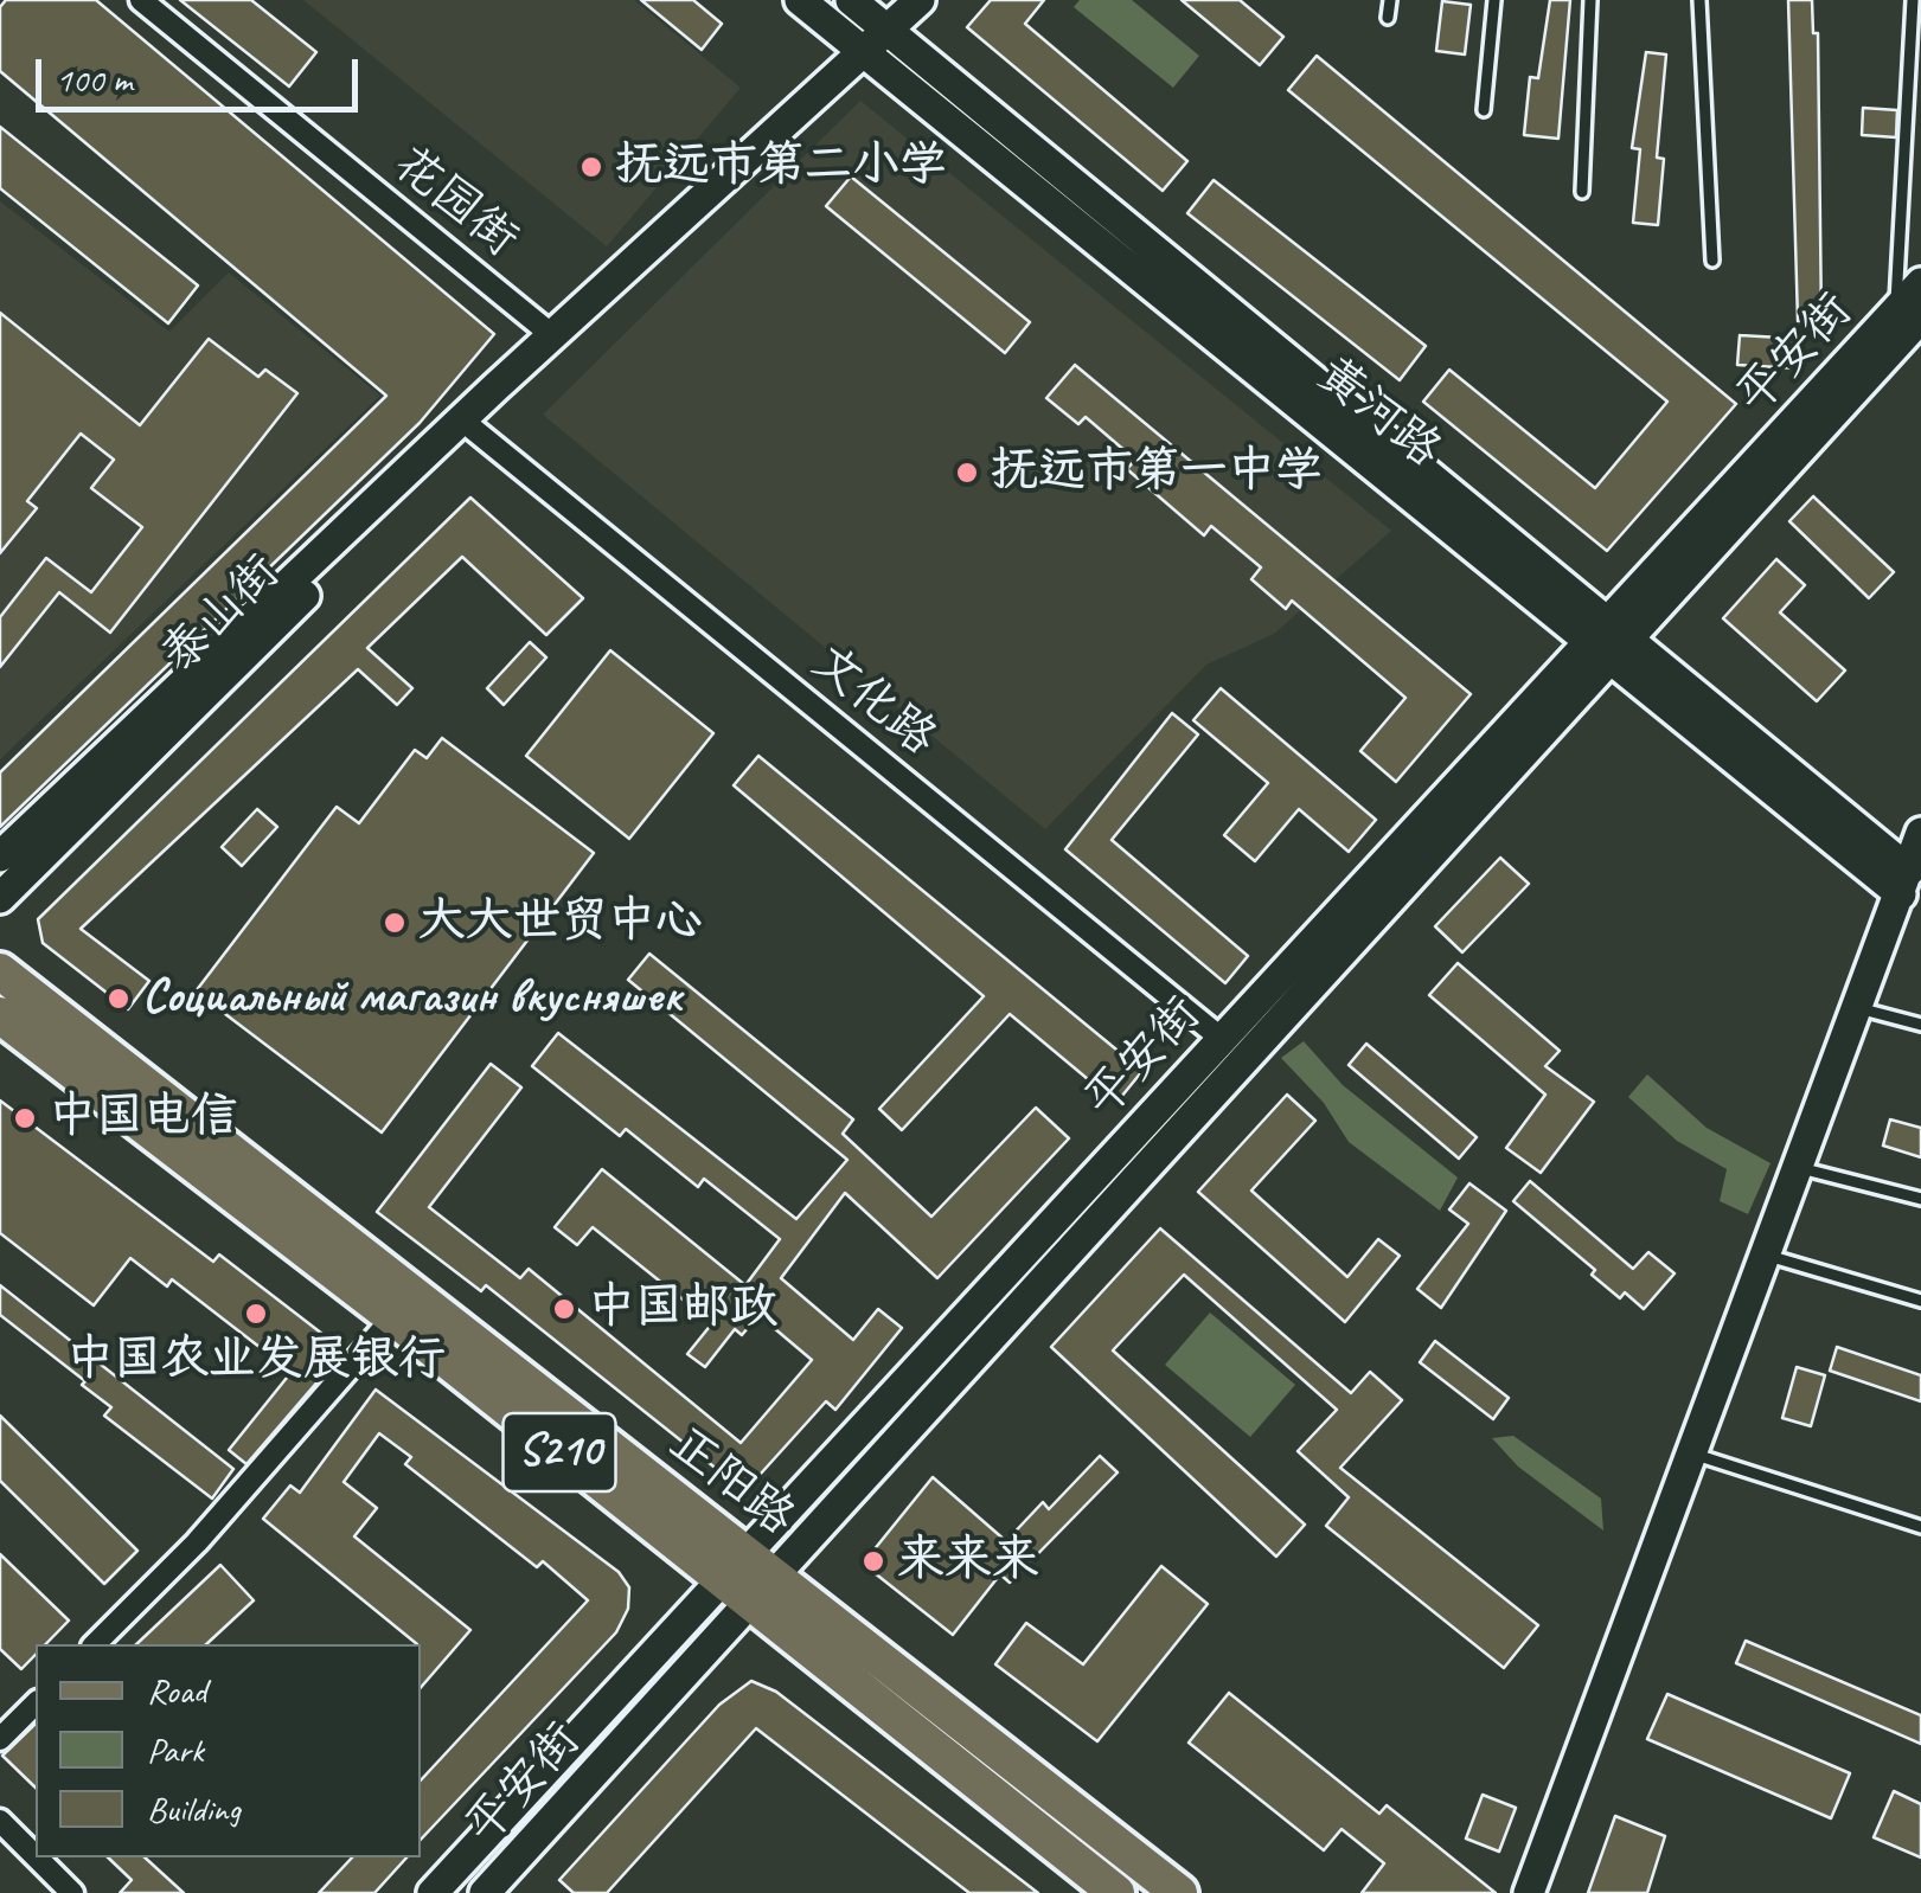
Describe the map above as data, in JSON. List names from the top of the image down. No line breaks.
{"streets":{"main road":["平安街","黄河路","泰山街","S210","正阳路"],"street":["花园街","文化路"]},"crossings":[["花园街","泰山街"],["平安街","黄河路"],["平安街","文化路"],["平安街","正阳路"],["黄河路","泰山街"],["泰山街","文化路"]],"places":["抚远市第二小学","抚远市第一中学","大大世贸中心","Социальный магазин вкусняшек","中国电信","中国邮政","中国农业发展银行","来来来"],"legend":["Road","Park","Building"],"scale_bar":"100 m"}
